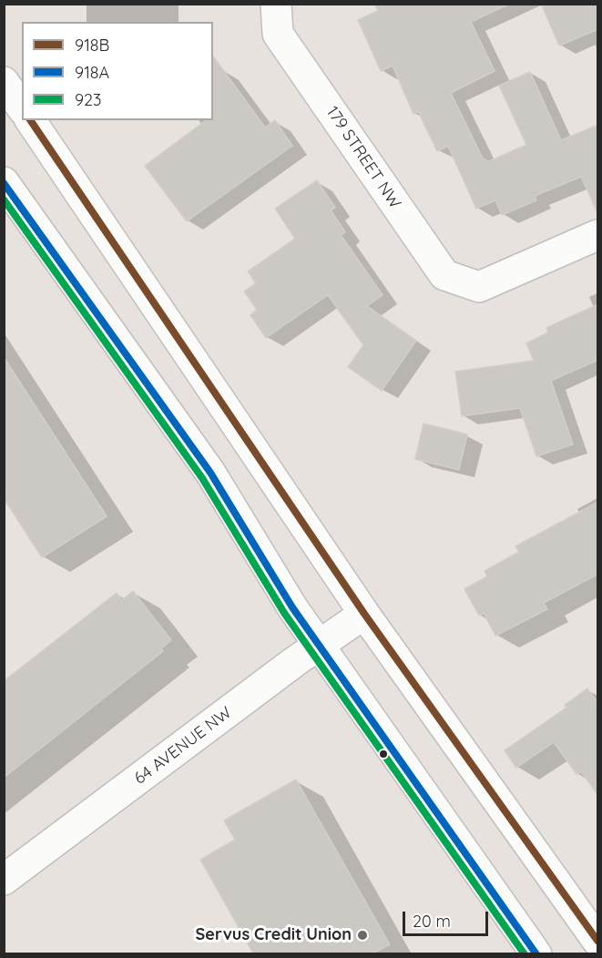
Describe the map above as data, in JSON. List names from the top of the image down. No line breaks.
{"streets":{"main road":["179 STREET NW","64 AVENUE NW"]},"places":["Servus Credit Union"],"lines":["transit line 918B","transit line 918A","transit line 923"],"legend":["918B","918A","923"],"scale_bar":"20 m"}
